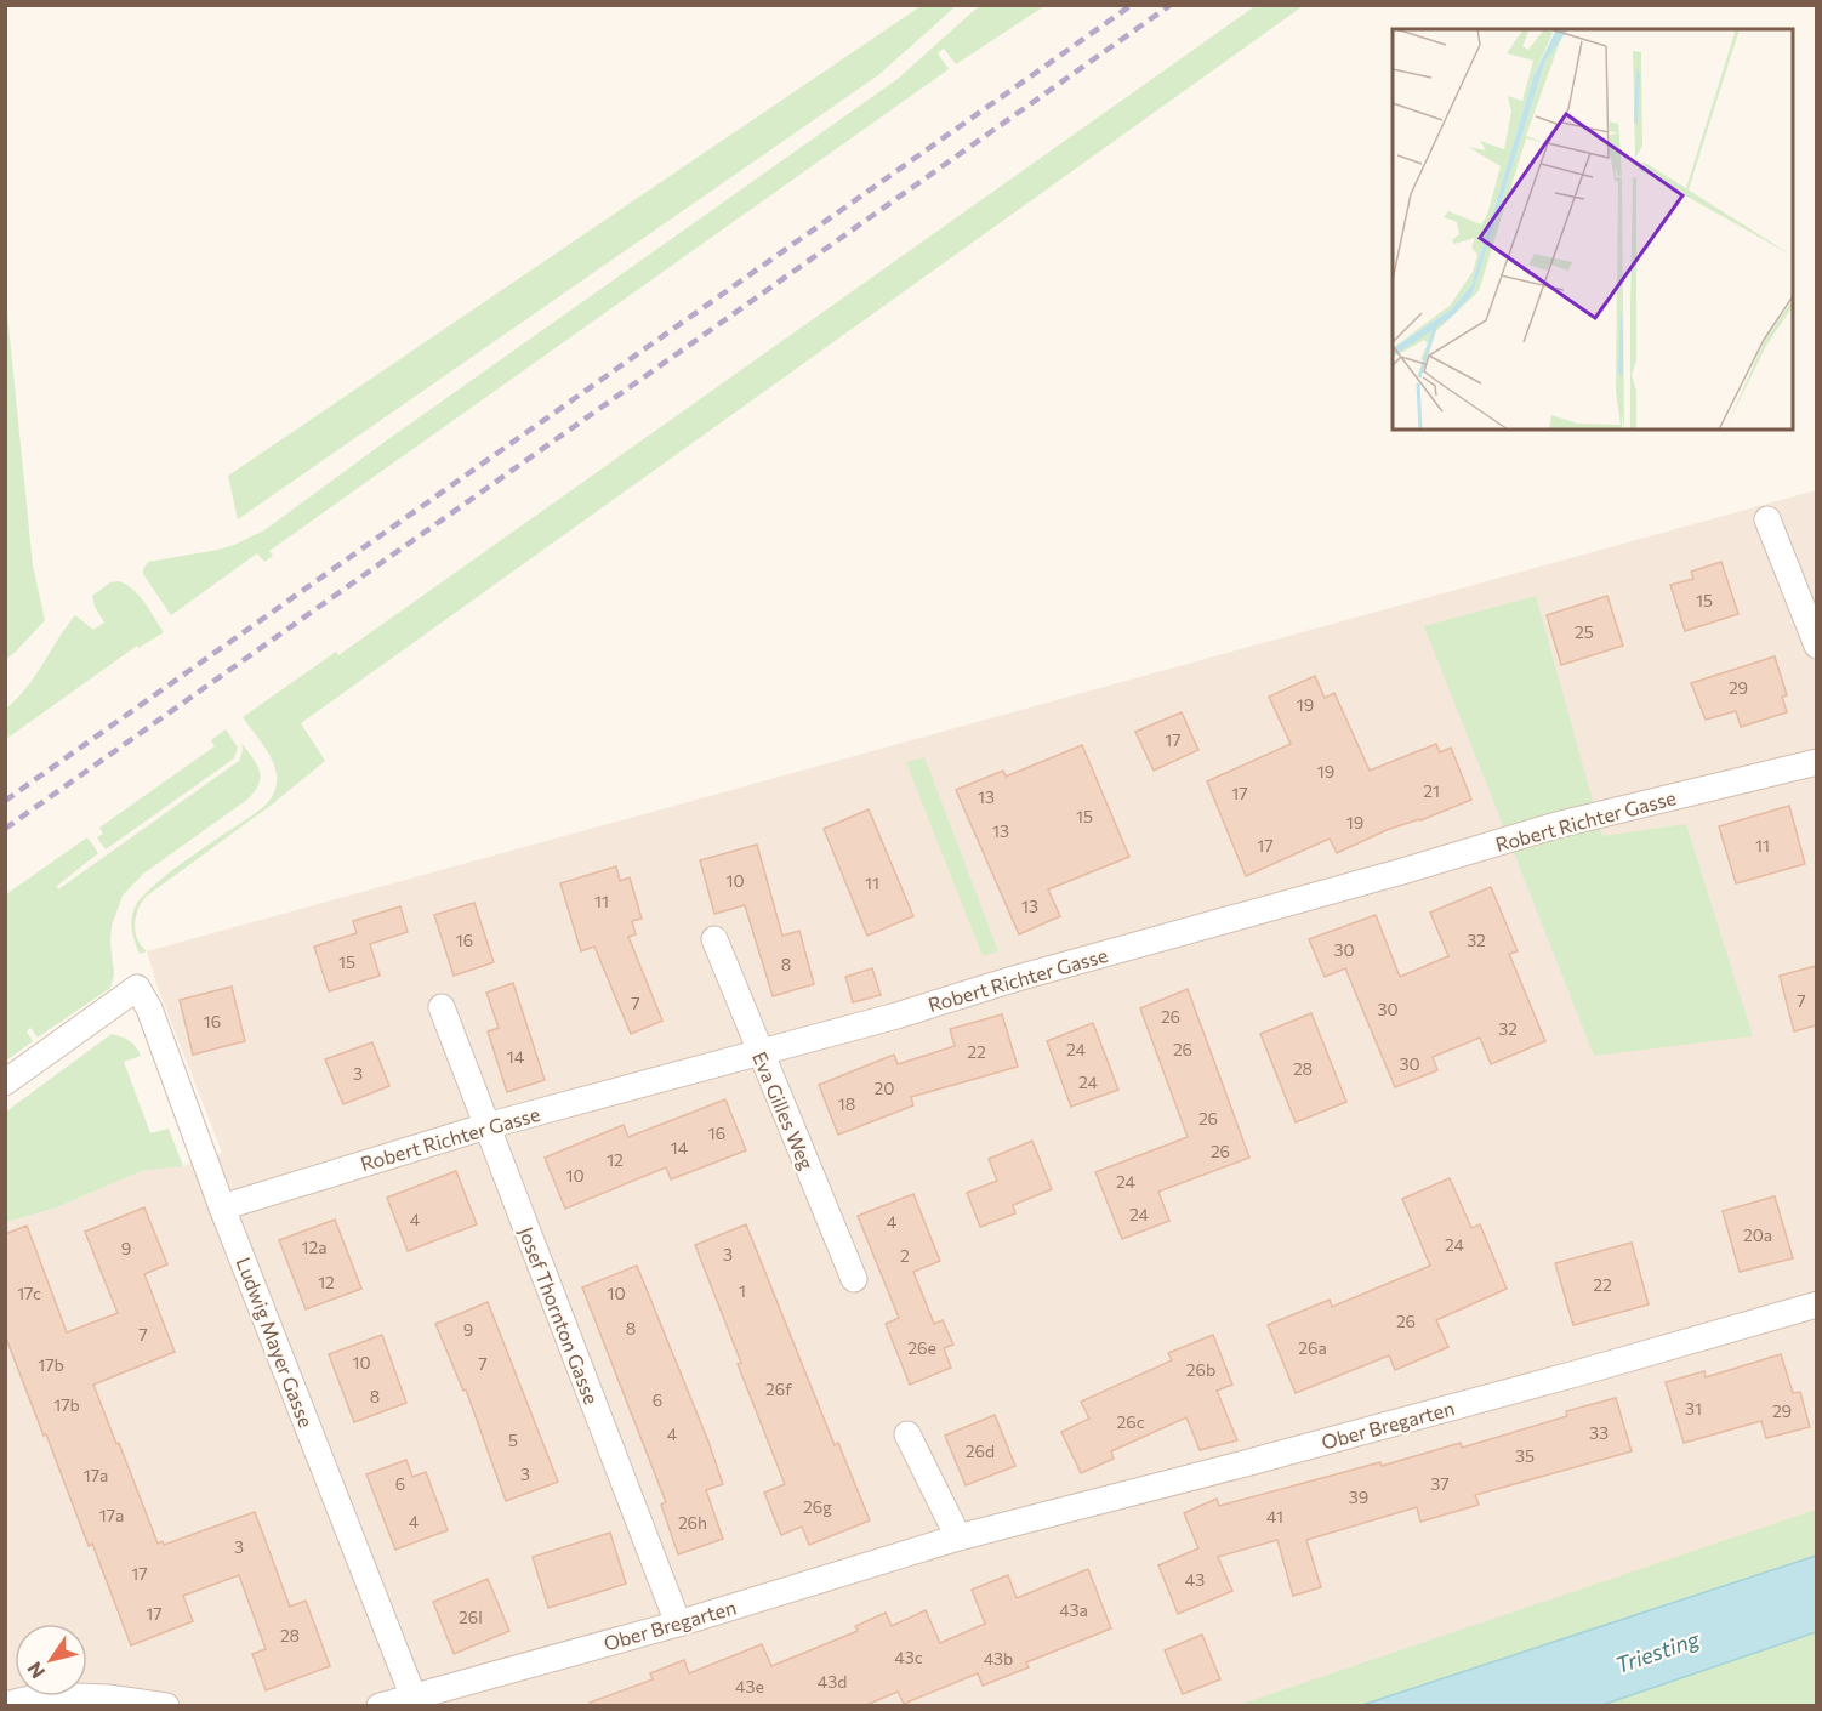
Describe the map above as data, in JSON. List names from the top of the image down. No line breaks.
{"streets":{"street":["Robert Richter Gasse","Eva Gilles Weg","Josef Thornton Gasse","Ludwig Mayer Gasse","Ober Bregarten"]},"crossings":[["Robert Richter Gasse","Eva Gilles Weg"],["Robert Richter Gasse","Josef Thornton Gasse"],["Robert Richter Gasse","Ludwig Mayer Gasse"],["Josef Thornton Gasse","Ober Bregarten"],["Ludwig Mayer Gasse","Ober Bregarten"]],"water":["Triesting"],"house_numbers":["15","25","29","19","17","19","21","17","13","15","19","13","17","11","10","11","11","13","16","32","30","15","8","7","7","30","26","16","32","24","26","22","14","30","28","3","24","20","18","26","16","14","26","12","10","24","24","4","4","20a","24","12a","9","3","2","12","22","1","17c","10","26","8","9","7","26e","26a","10","7","17b","26b","26f","8","6","17b","31","29","26c","33","4","5","26d","35","3","17a","6","37","39","26g","17a","41","4","26h","3","17","43","43a","17","26l","28","43c","43b","43d","43e"],"north":"bottom left"}
